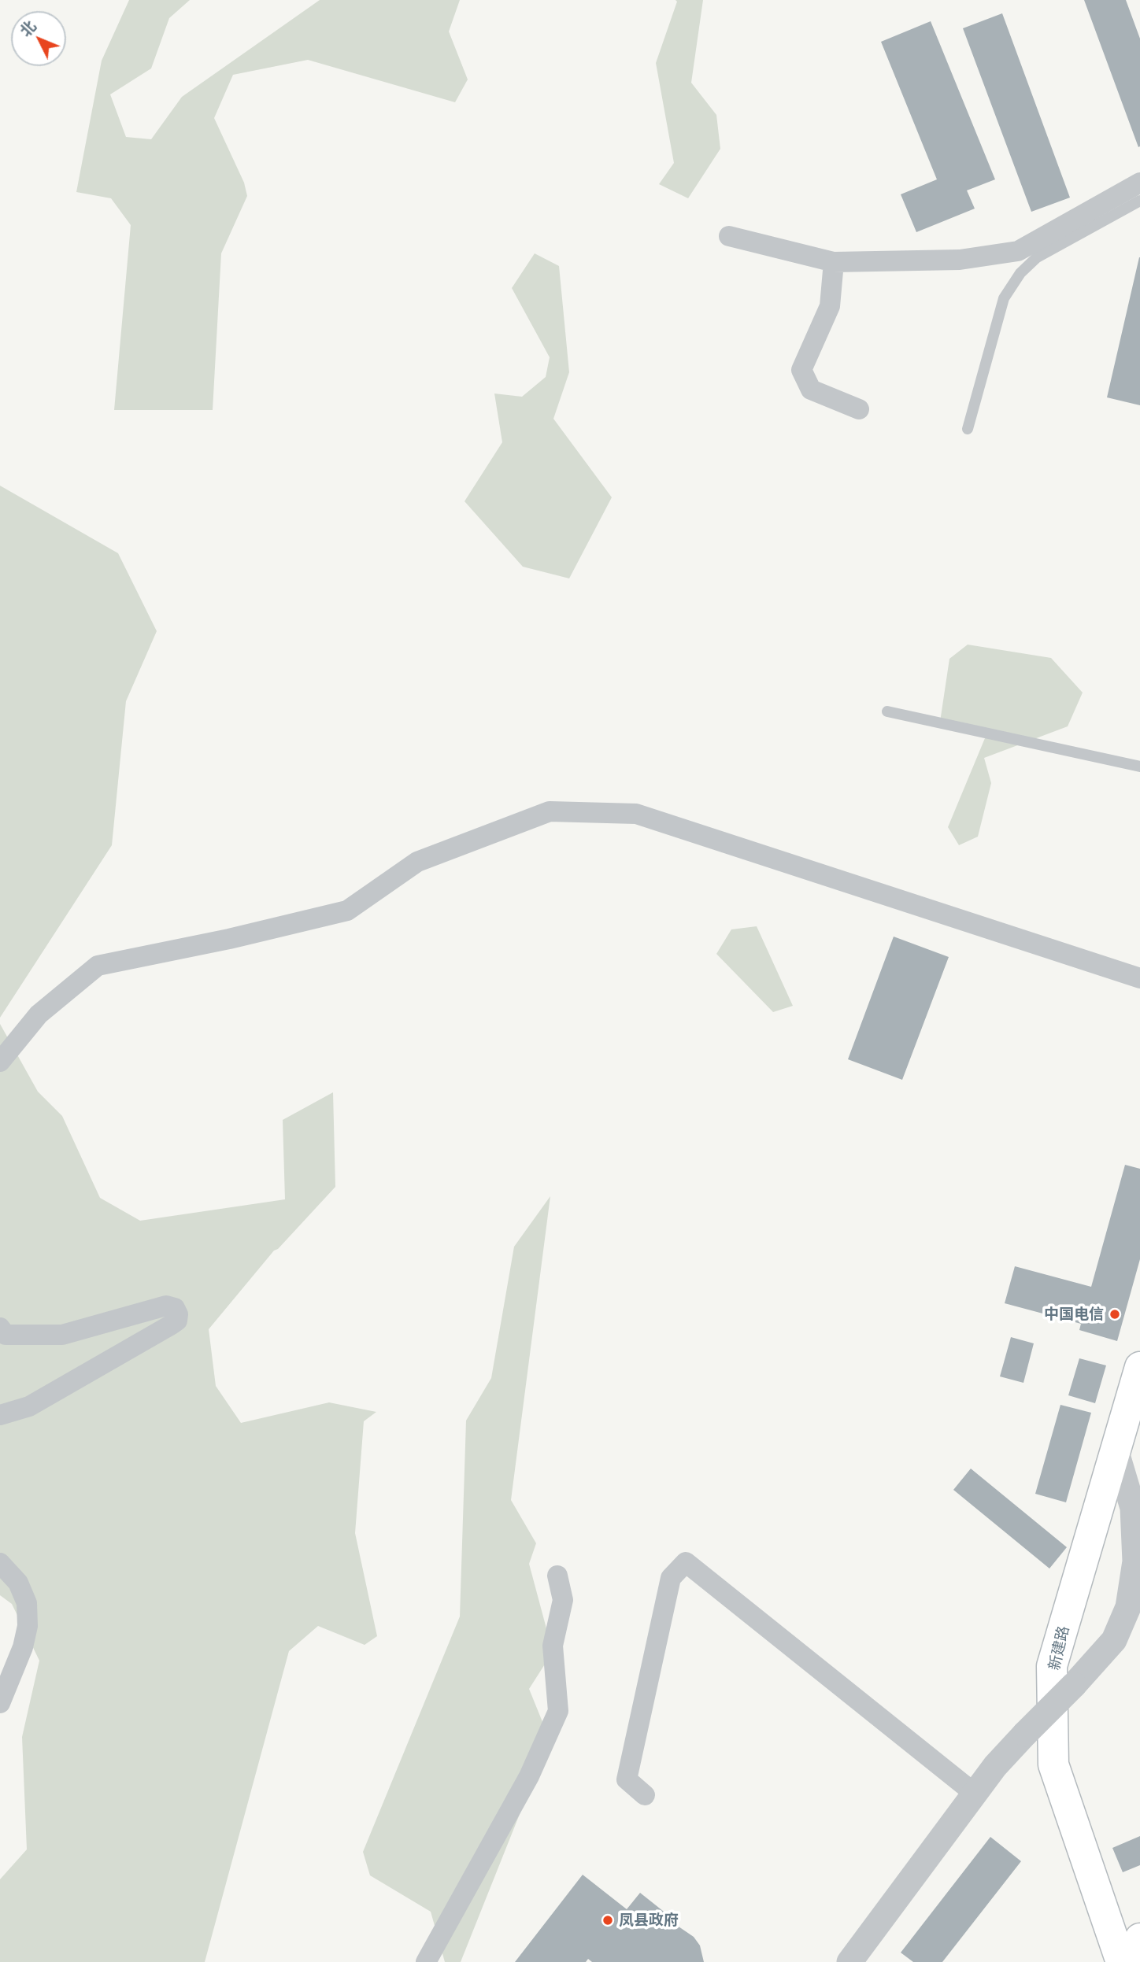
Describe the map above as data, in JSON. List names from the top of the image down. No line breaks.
{"streets":{"main road":["新建路"]},"places":["中国电信","凤县政府"],"north":"top left"}
